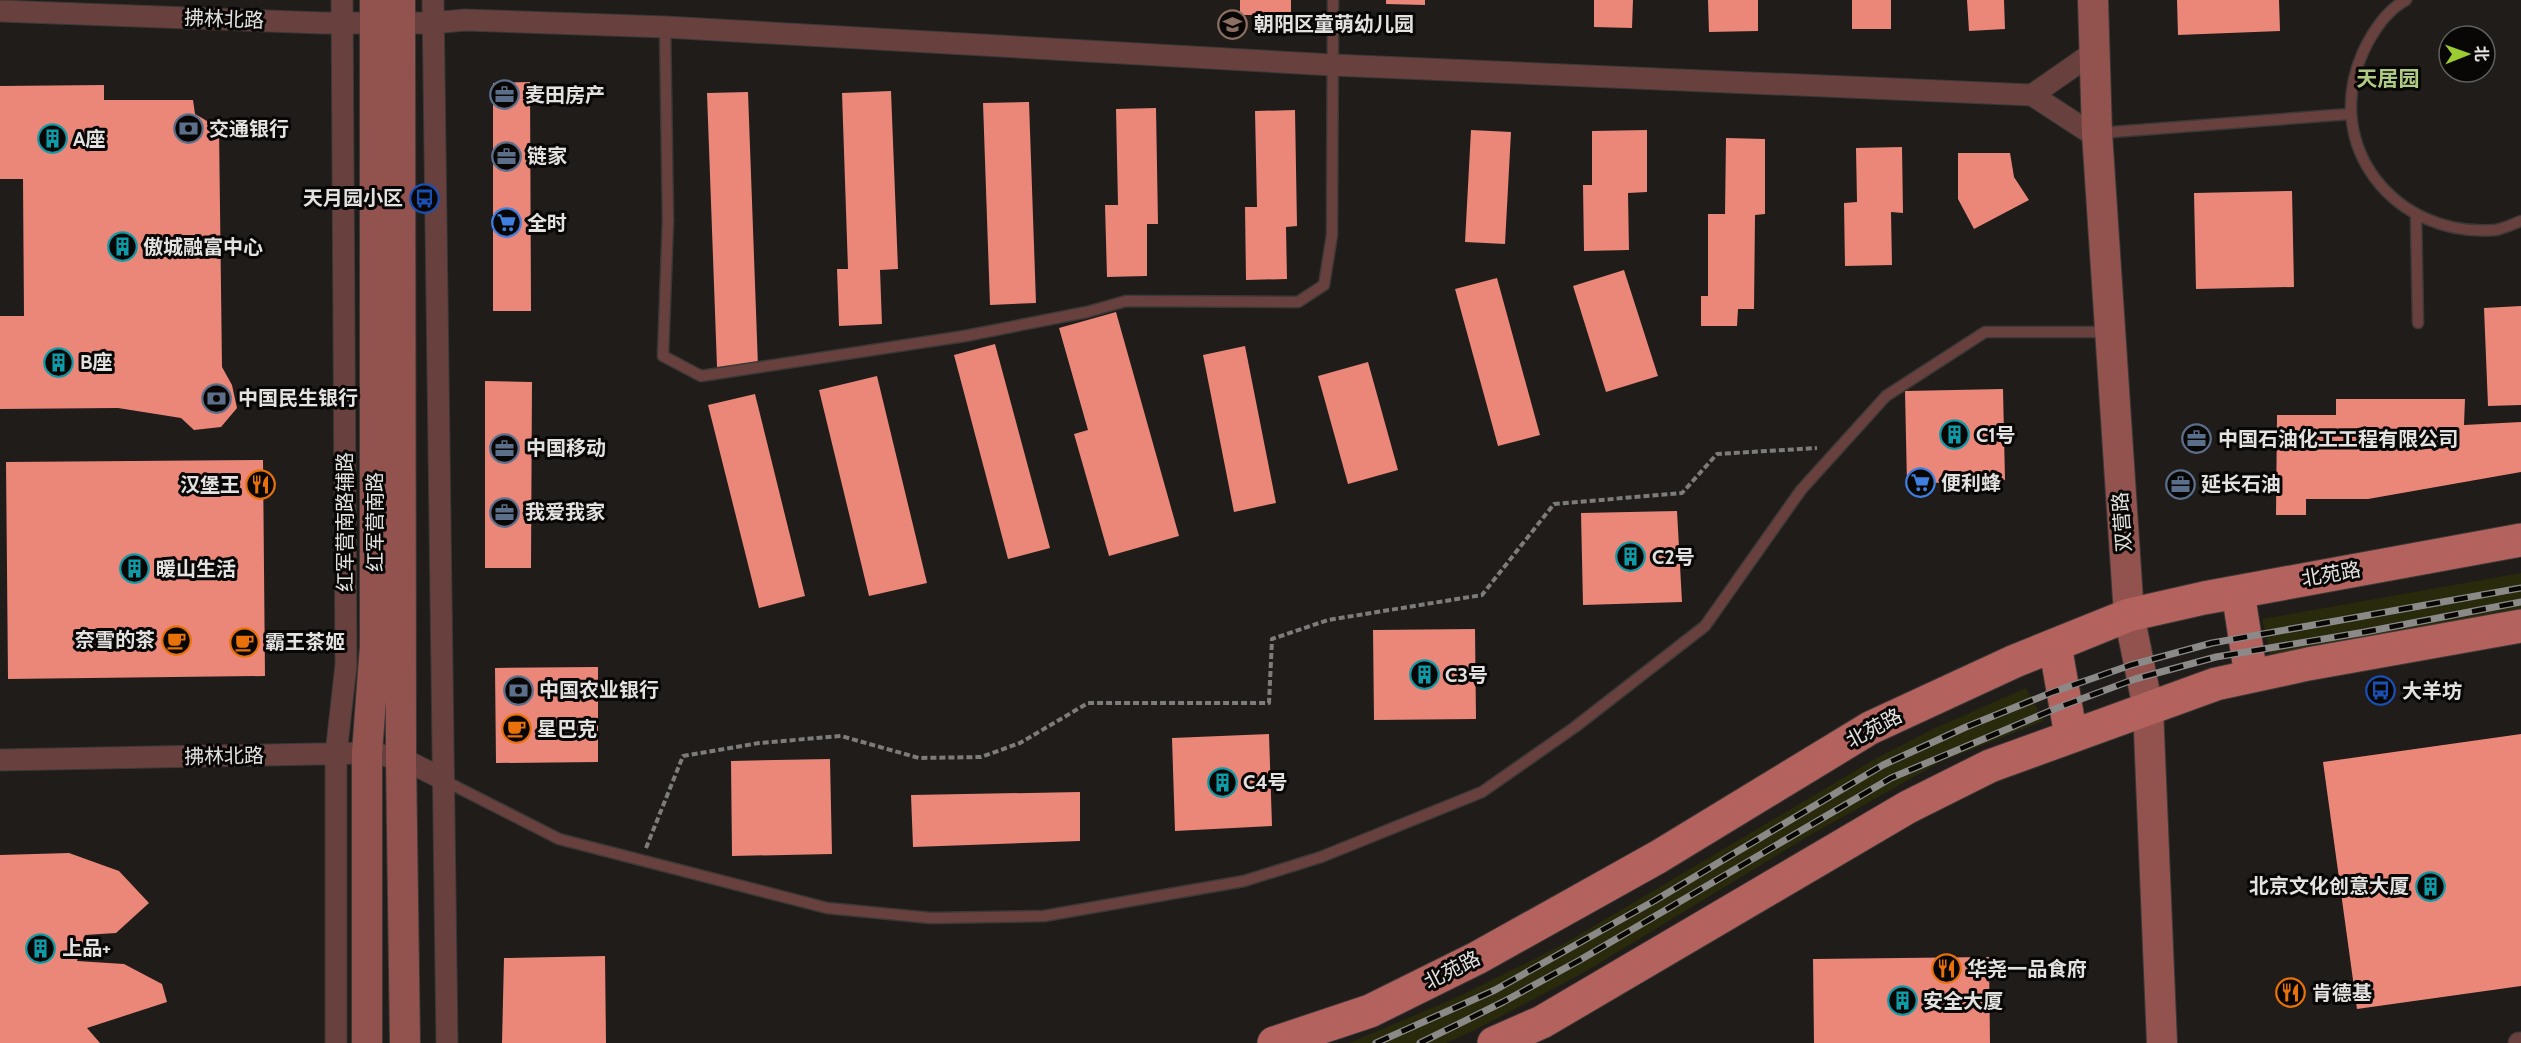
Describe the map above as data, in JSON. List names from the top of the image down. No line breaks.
{"streets":{"main road":["红军营南路","双营路","北苑路"],"street":["拂林北路","红军营南路辅路"]},"crossings":[["拂林北路","红军营南路辅路"],["拂林北路","红军营南路"],["双营路","北苑路"]],"districts":["天居园"],"places":{"school or university":["朝阳区童萌幼儿园"],"office":["麦田房产","链家","中国石油化工工程有限公司","中国移动","延长石油","我爱我家"],"bank":["交通银行","中国民生银行","中国农业银行"],"building":["A座","傲城融富中心","B座","C1号","C2号","暖山生活","C3号","C4号","北京文化创意大厦","上品+","安全大厦"],"bus stop":["天月园小区","大羊坊"],"supermarket":["全时","便利蜂"],"restaurant":["汉堡王","华尧一品食府","肯德基"],"cafe":["奈雪的茶","霸王茶姬","星巴克"]},"north":"right"}
